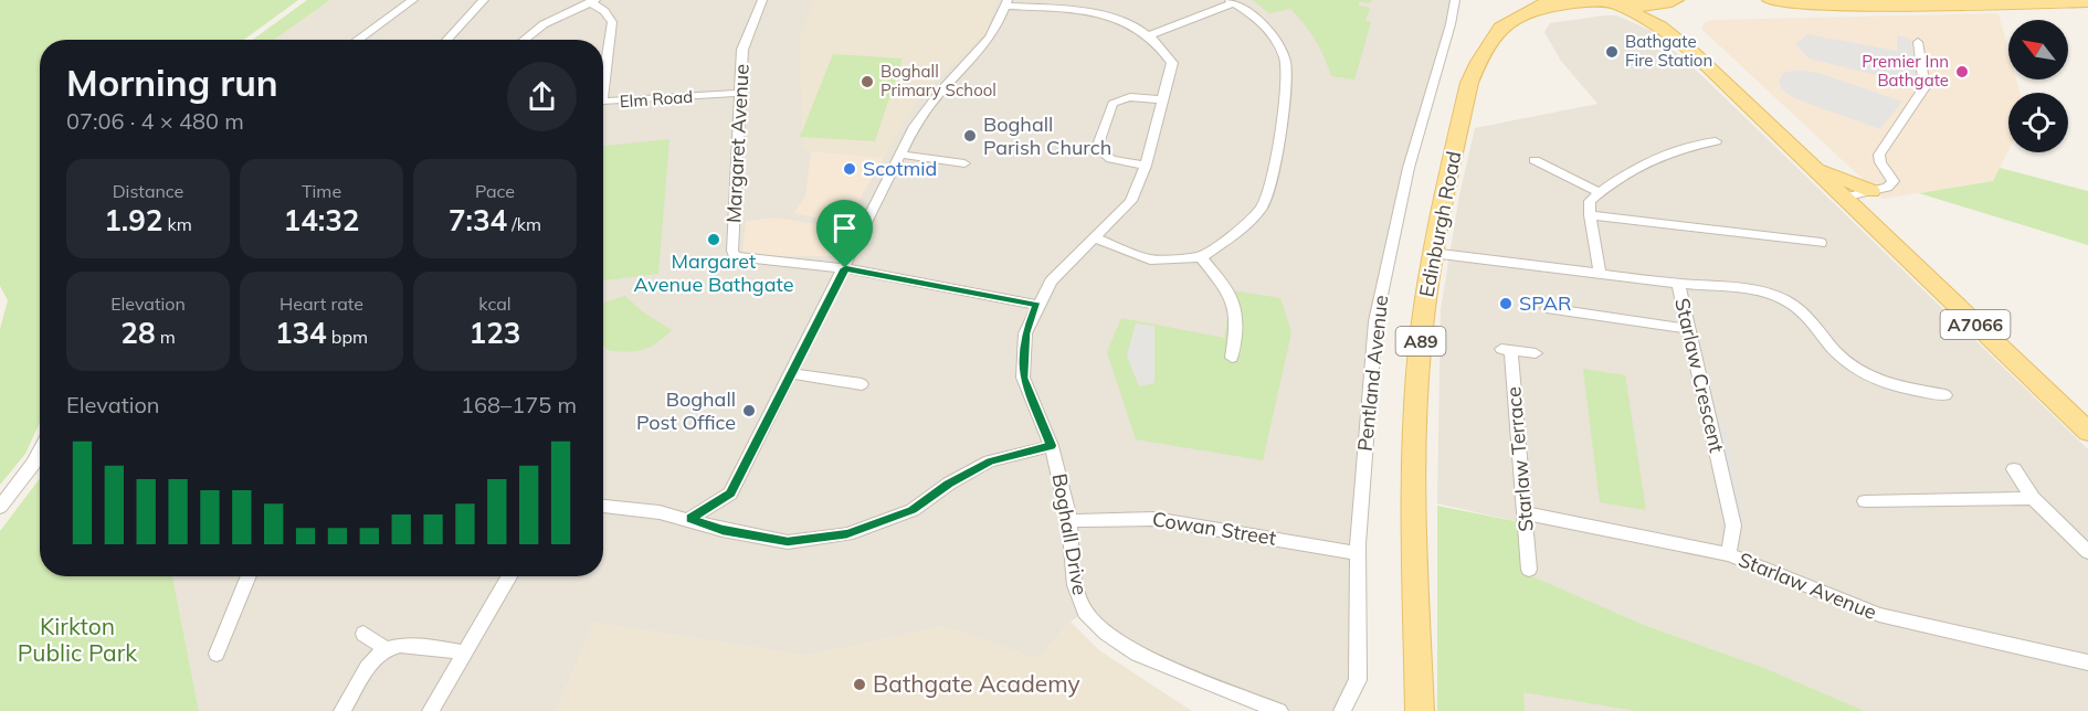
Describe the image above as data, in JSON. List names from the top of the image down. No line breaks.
{"streets":{"main road":["Edinburgh Road","A7066","A89"],"street":["Elm Road","Margaret Avenue","Pentland Avenue","Starlaw Crescent","Starlaw Terrace","Cowan Street","Boghall Drive","Starlaw Avenue"]},"crossings":[["Elm Road","Margaret Avenue"],["Edinburgh Road","A7066"],["Edinburgh Road","A89"],["Edinburgh Road","Starlaw Crescent"],["A7066","A89"],["Pentland Avenue","Cowan Street"],["Starlaw Crescent","Starlaw Avenue"],["Starlaw Terrace","Starlaw Avenue"],["Cowan Street","Boghall Drive"]],"parks":["Kirkton Public Park"],"places":["Bathgate Fire Station","Premier Inn Bathgate","Boghall Primary School","Boghall Parish Church","Scotmid","Margaret Avenue Bathgate","SPAR","Boghall Post Office","Bathgate Academy"],"north":"top left","page":{"heading":["Morning run","07:06 · 4 × 480 m"],"stats":[["Distance","1.92 km"],["Time","14:32"],["Pace","7:34 /km"],["Elevation","28 m"],["Heart rate","134 bpm"],["kcal","123"]],"chart":["Elevation","168–175 m"]}}
